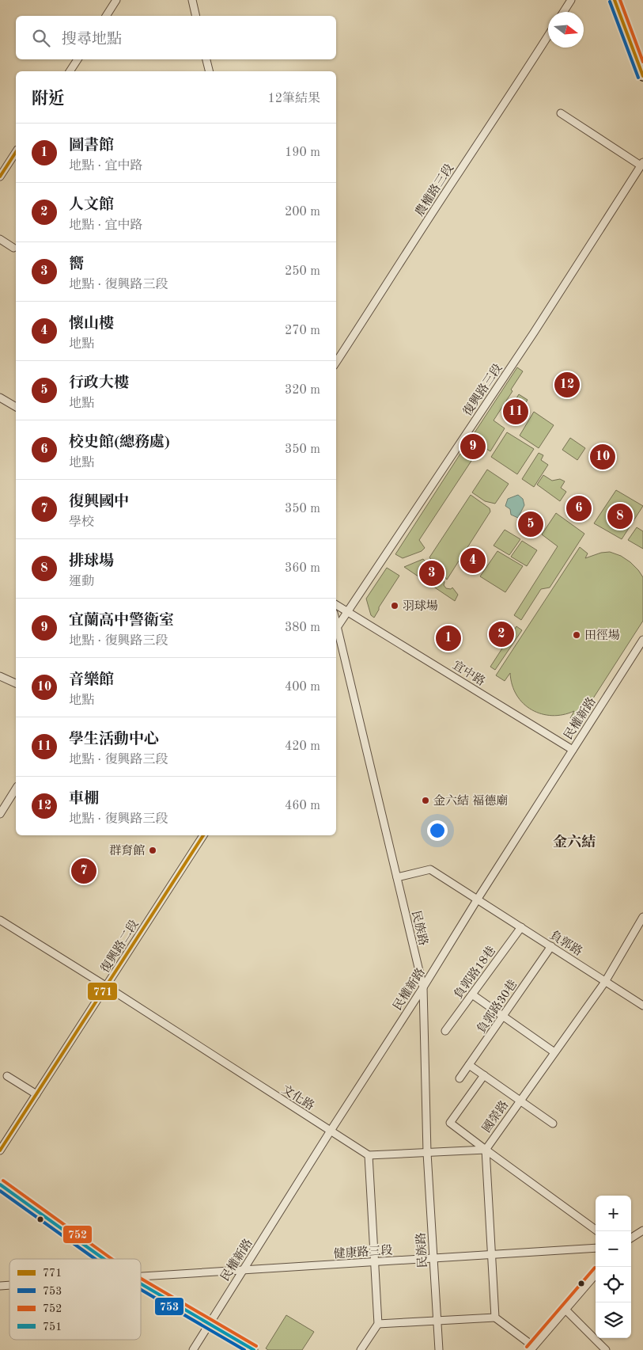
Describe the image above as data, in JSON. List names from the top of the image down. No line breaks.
{"streets":{"street":["農權路三段","復興路三段","宜中路","民權新路","民族路","負郭路","復興路二段","負郭路18巷","負郭路30巷","文化路","國榮路","健康路三段"]},"crossings":[["復興路三段","宜中路"],["宜中路","民權新路"],["民權新路","民族路"],["民權新路","負郭路"],["民權新路","文化路"],["民權新路","健康路三段"],["民族路","負郭路"],["民族路","健康路三段"],["負郭路","負郭路18巷"],["負郭路","負郭路30巷"],["負郭路","國榮路"],["復興路二段","文化路"],["國榮路","健康路三段"]],"districts":["金六結"],"places":["羽球場","田徑場","金六結 福德廟","群育館"],"lines":["transit line 771","transit line 752","transit line 753","transit line 751"],"legend":["771","753","752","751"],"north":"right","page":{"search":"搜尋地點","heading":["附近","12筆結果"],"list":[{"mark":"1","name":"圖書館","note":"地點 · 宜中路","value":"190 m"},{"mark":"2","name":"人文館","note":"地點 · 宜中路","value":"200 m"},{"mark":"3","name":"嚮","note":"地點 · 復興路三段","value":"250 m"},{"mark":"4","name":"懷山樓","note":"地點","value":"270 m"},{"mark":"5","name":"行政大樓","note":"地點","value":"320 m"},{"mark":"6","name":"校史館(總務處)","note":"地點","value":"350 m"},{"mark":"7","name":"復興國中","note":"學校","value":"350 m"},{"mark":"8","name":"排球場","note":"運動","value":"360 m"},{"mark":"9","name":"宜蘭高中警衛室","note":"地點 · 復興路三段","value":"380 m"},{"mark":"10","name":"音樂館","note":"地點","value":"400 m"},{"mark":"11","name":"學生活動中心","note":"地點 · 復興路三段","value":"420 m"},{"mark":"12","name":"車棚","note":"地點 · 復興路三段","value":"460 m"}],"pins":["12","11","9","10","6","8","5","4","3","2","1","7"],"map_buttons":["+","−"]}}
